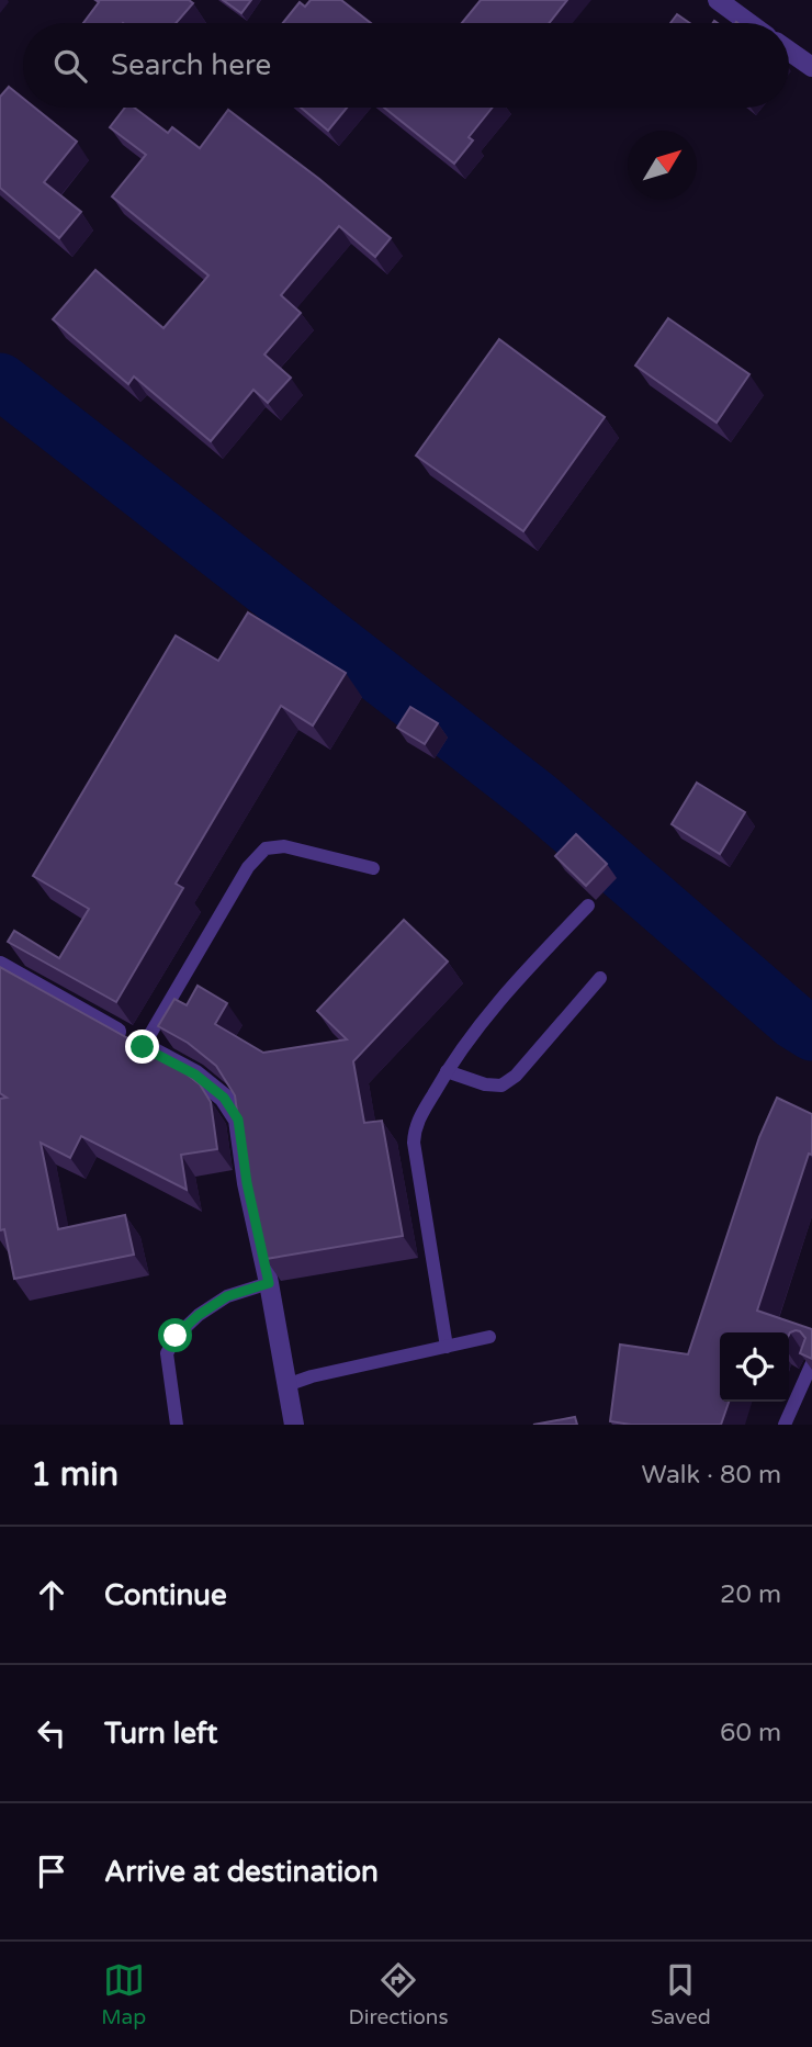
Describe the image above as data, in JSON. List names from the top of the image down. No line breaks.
{"north":"top right","page":{"search":"Search here","heading":["1 min","Walk · 80 m"],"list":[["Continue","20 m"],["Turn left","60 m"],"Arrive at destination"],"nav":["Map","Directions","Saved"]}}
